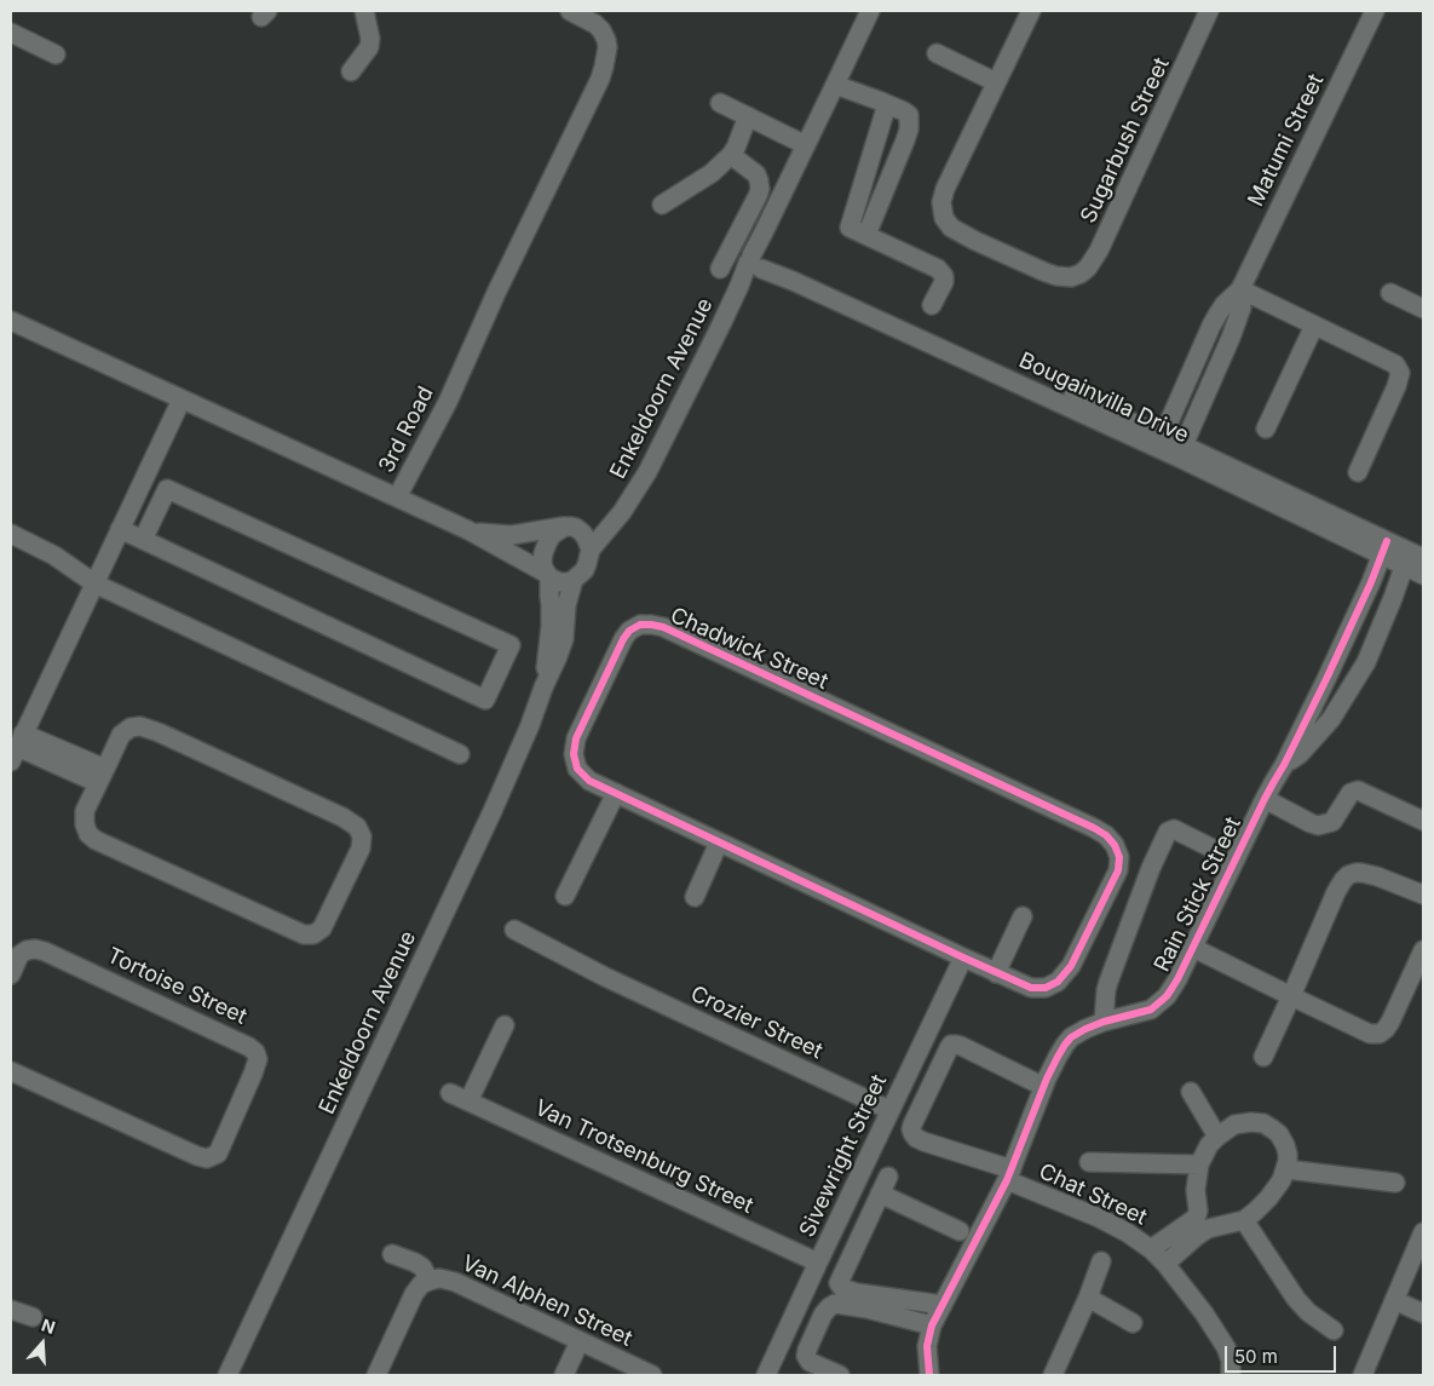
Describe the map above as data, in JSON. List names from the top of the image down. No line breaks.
{"streets":{"street":["Sugarbush Street","Matumi Street","Enkeldoorn Avenue","Bougainvilla Drive","3rd Road","Chadwick Street","Rain Stick Street","Tortoise Street","Crozier Street","Sivewright Street","Van Trotsenburg Street","Chat Street","Van Alphen Street"]},"crossings":[["Matumi Street","Bougainvilla Drive"],["Enkeldoorn Avenue","Bougainvilla Drive"],["Bougainvilla Drive","Rain Stick Street"],["Chadwick Street","Sivewright Street"],["Rain Stick Street","Chat Street"],["Crozier Street","Sivewright Street"],["Sivewright Street","Van Trotsenburg Street"]],"scale_bar":"50 m","north":"top"}
